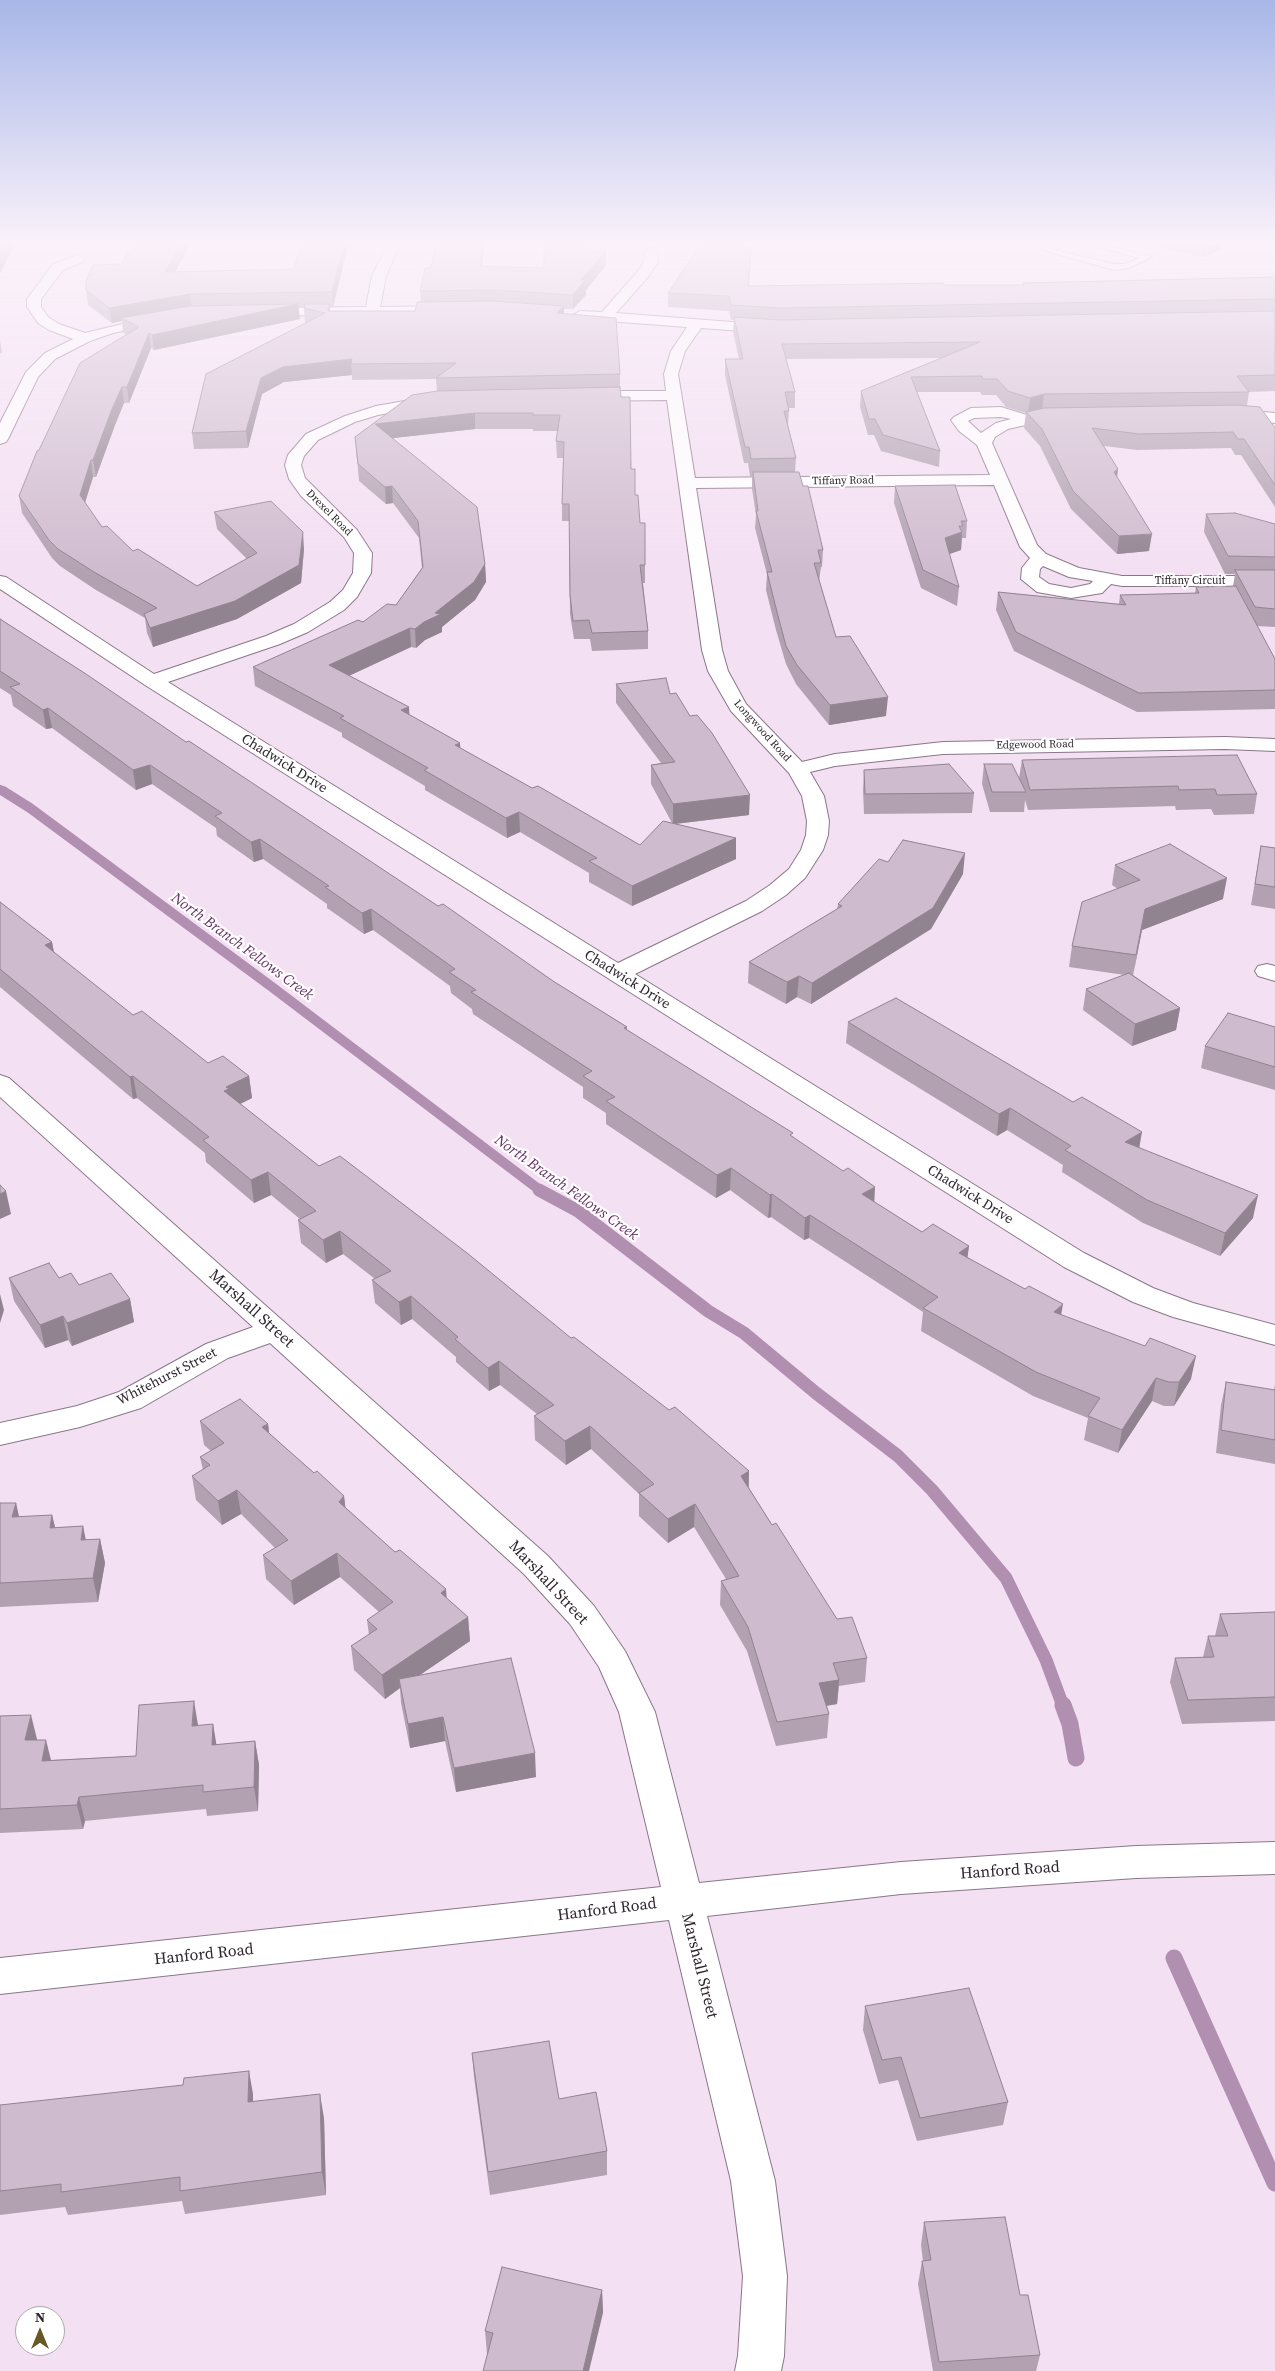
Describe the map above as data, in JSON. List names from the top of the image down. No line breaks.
{"streets":{"street":["Tiffany Road","Drexel Road","Tiffany Circuit","Longwood Road","Edgewood Road","Chadwick Drive","Marshall Street","Whitehurst Street","Hanford Road"]},"crossings":[["Tiffany Road","Tiffany Circuit"],["Tiffany Road","Longwood Road"],["Drexel Road","Chadwick Drive"],["Longwood Road","Edgewood Road"],["Longwood Road","Chadwick Drive"],["Marshall Street","Whitehurst Street"],["Marshall Street","Hanford Road"]],"water":["North Branch Fellows Creek"],"north":"top"}
